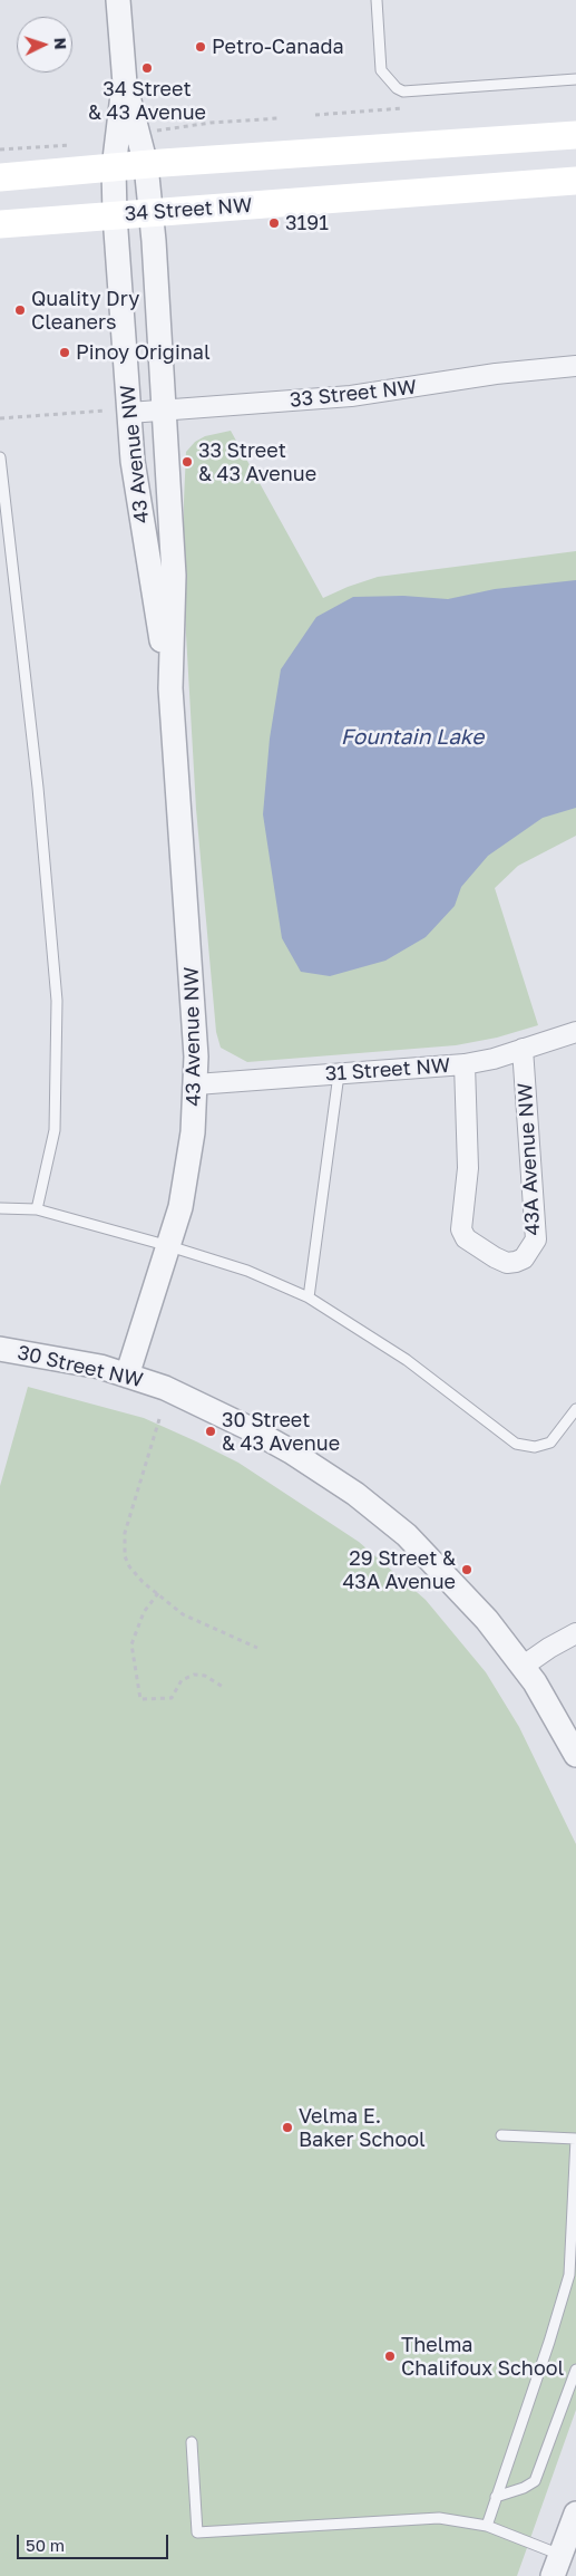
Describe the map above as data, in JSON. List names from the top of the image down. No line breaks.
{"streets":{"main road":["34 Street NW"],"street":["33 Street NW","43 Avenue NW","31 Street NW","43A Avenue NW","30 Street NW"]},"crossings":[["34 Street NW","43 Avenue NW"],["33 Street NW","43 Avenue NW"],["43 Avenue NW","31 Street NW"],["43 Avenue NW","30 Street NW"],["31 Street NW","43A Avenue NW"]],"water":["Fountain Lake"],"places":["Petro-Canada","34 Street & 43 Avenue","3191","Quality Dry Cleaners","Pinoy Original","33 Street & 43 Avenue","30 Street & 43 Avenue","29 Street & 43A Avenue","Velma E. Baker School","Thelma Chalifoux School"],"scale_bar":"50 m","north":"right"}
